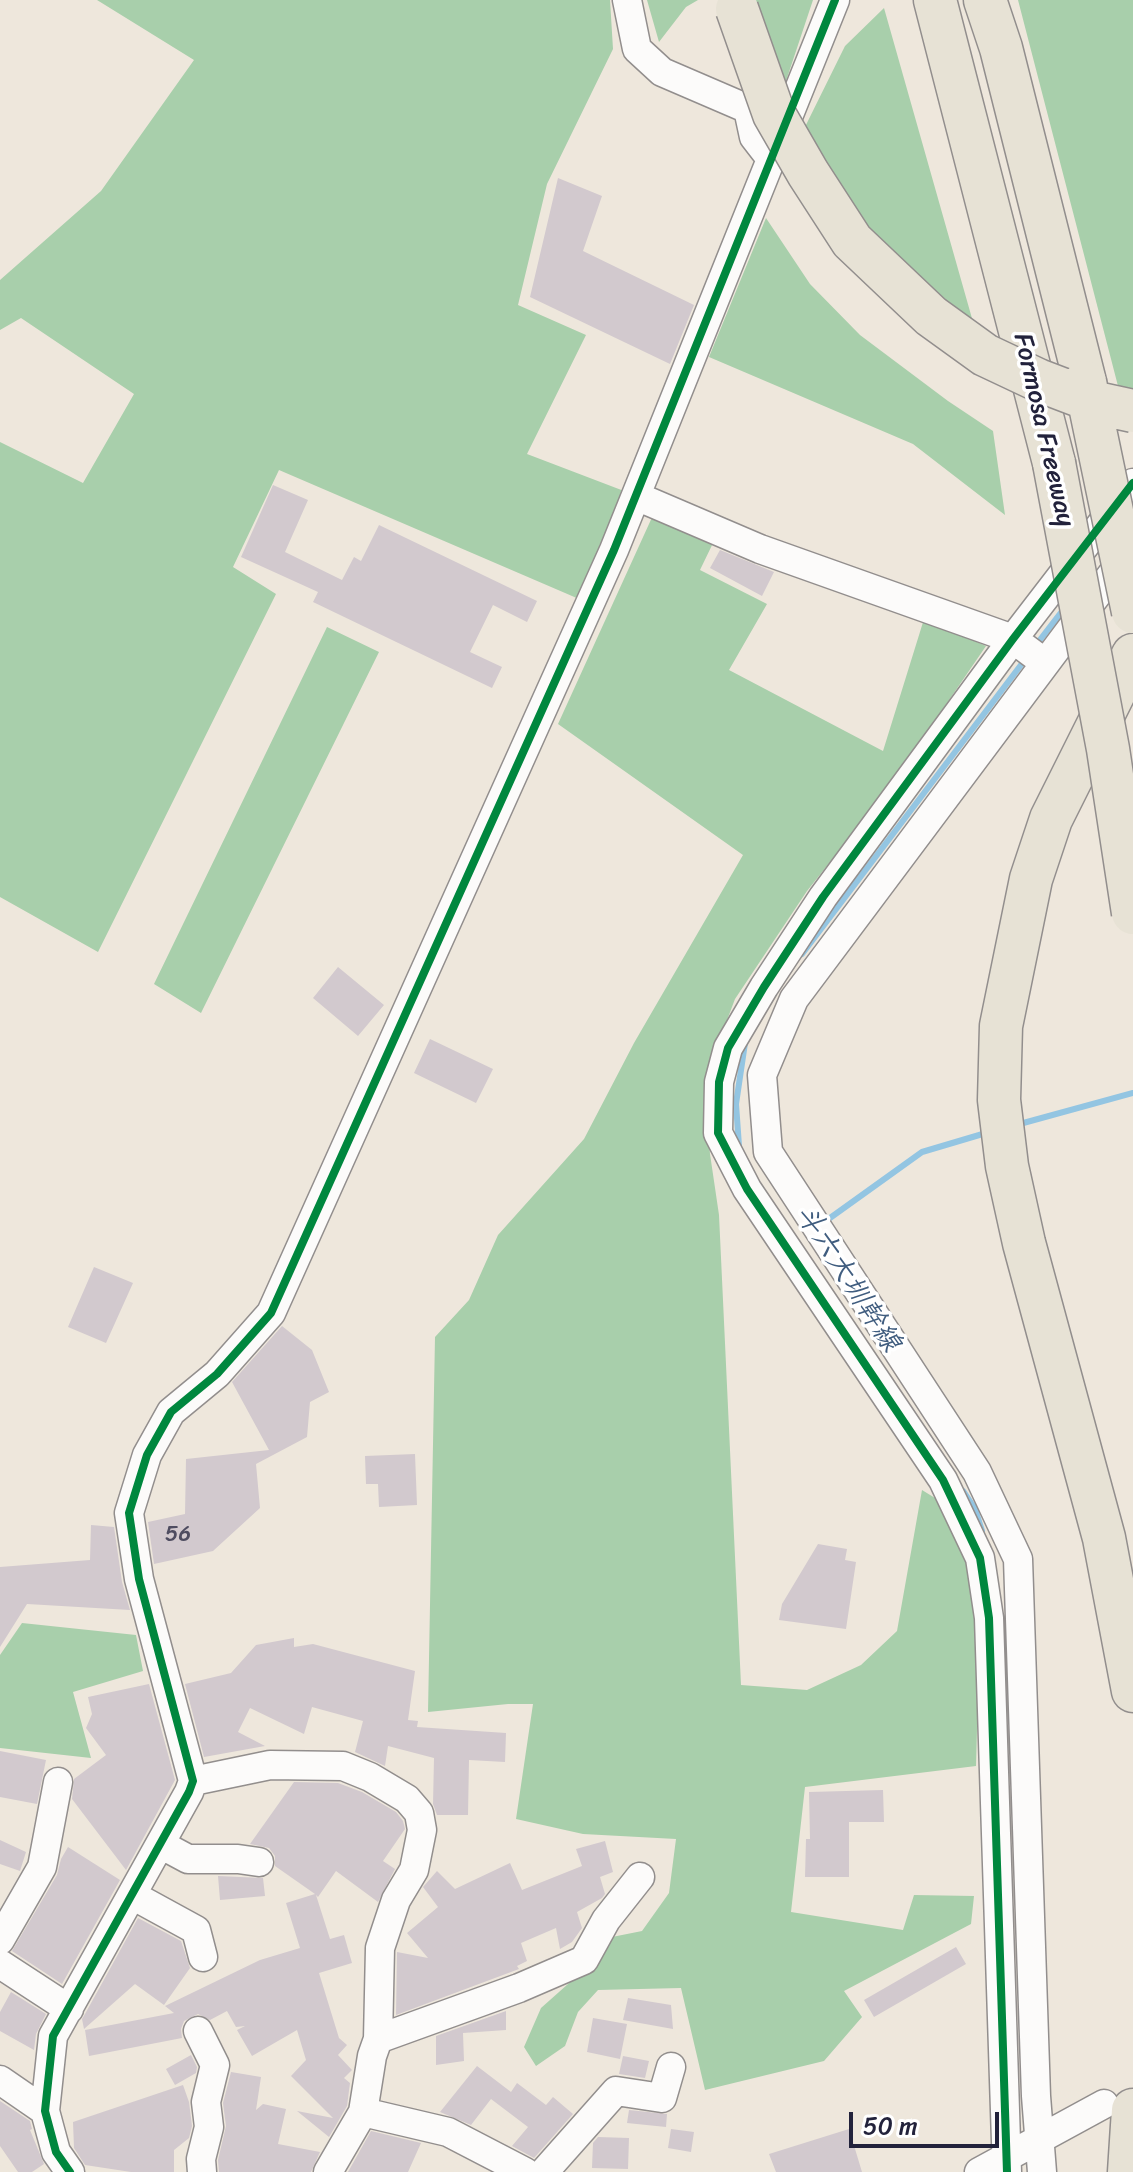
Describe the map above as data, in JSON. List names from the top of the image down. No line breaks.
{"streets":{"highway":["Formosa Freeway"]},"water":["斗六大圳幹線"],"house_numbers":["56"],"scale_bar":"50 m"}
